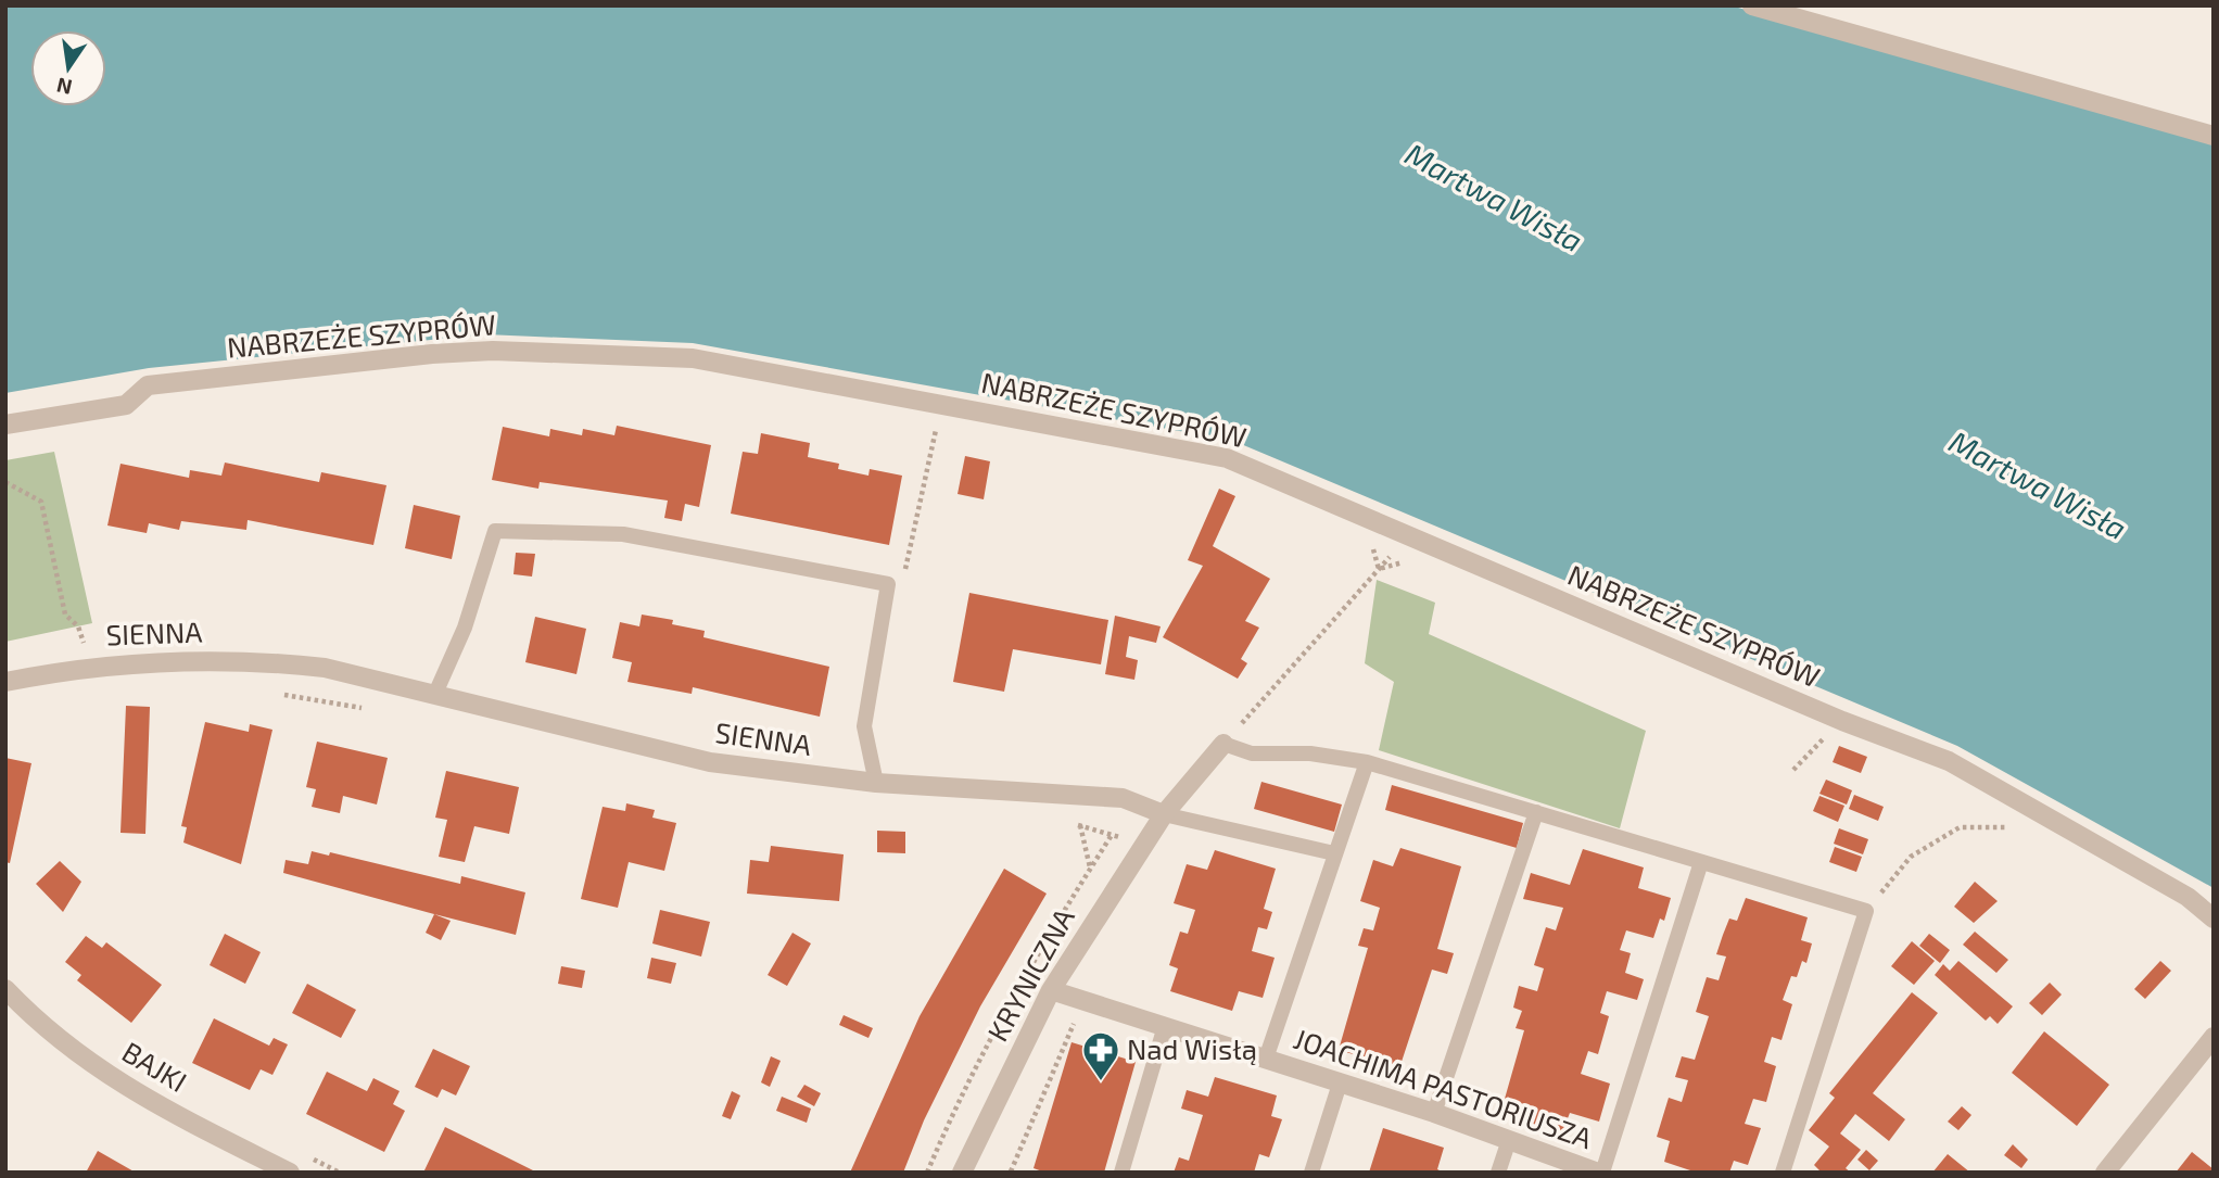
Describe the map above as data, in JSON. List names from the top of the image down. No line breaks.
{"streets":{"street":["NABRZEŻE SZYPRÓW","SIENNA","KRYNICZNA","BAJKI","JOACHIMA PASTORIUSZA"]},"crossings":[["SIENNA","KRYNICZNA"],["KRYNICZNA","JOACHIMA PASTORIUSZA"]],"water":["Martwa Wisła"],"places":{"pharmacy":["Nad Wisłą"]},"north":"bottom"}
